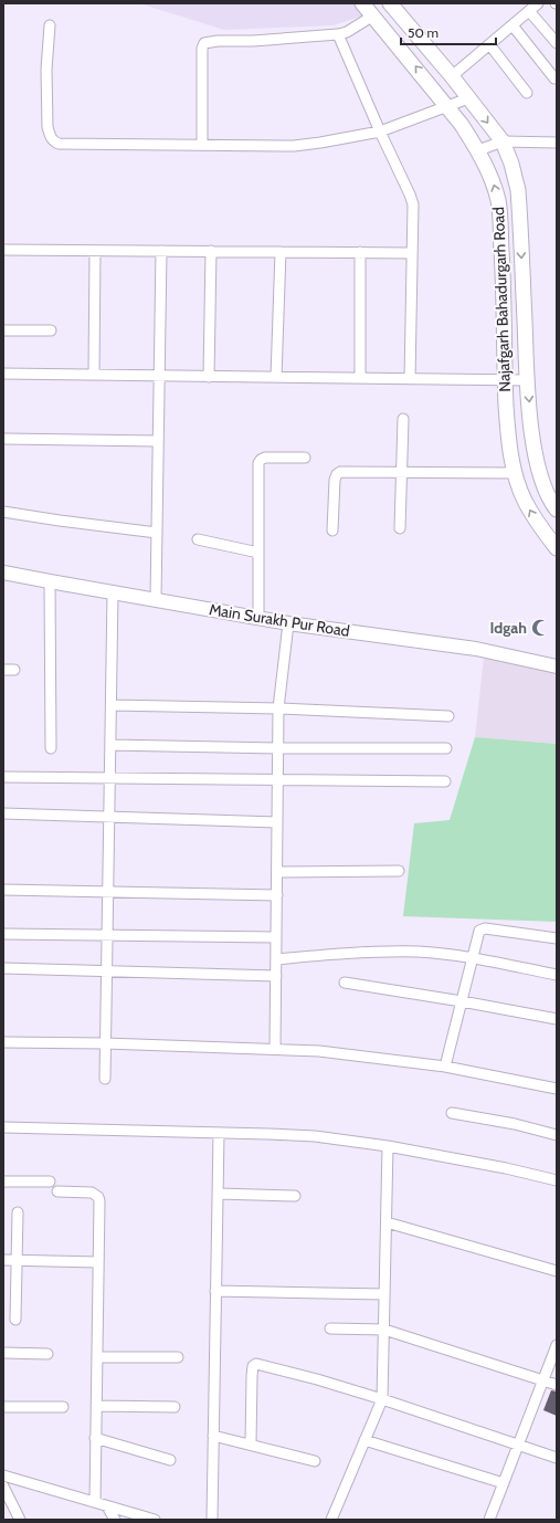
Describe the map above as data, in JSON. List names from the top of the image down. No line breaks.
{"streets":{"main road":["Najafgarh Bahadurgarh Road"],"street":["Main Surakh Pur Road"]},"places":{"mosque":["Idgah"]},"scale_bar":"50 m"}
